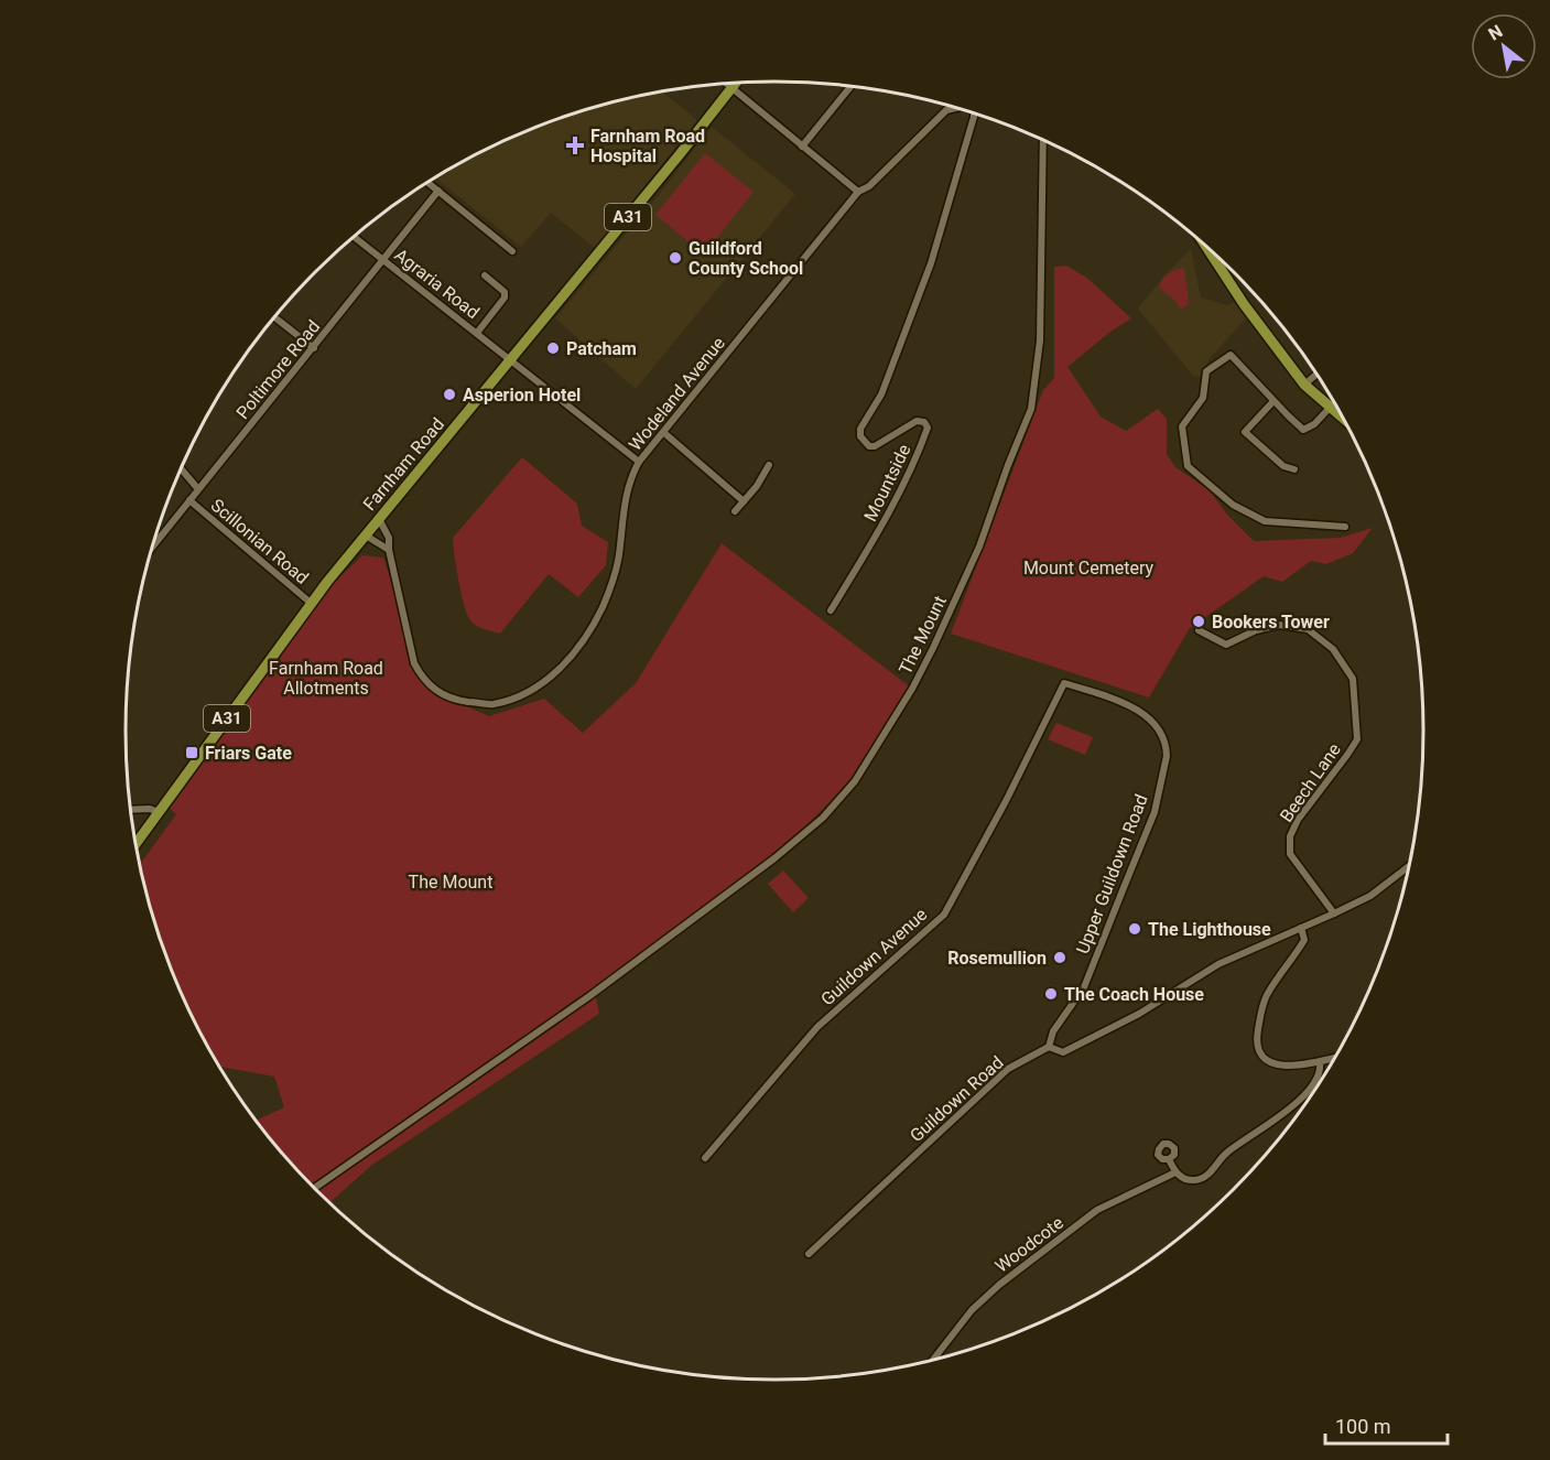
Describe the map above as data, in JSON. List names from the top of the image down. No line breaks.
{"streets":{"main road":["A31","Farnham Road"],"street":["Agraria Road","Poltimore Road","Wodeland Avenue","Mountside","Scillonian Road","The Mount","Beech Lane","Upper Guildown Road","Guildown Avenue","Guildown Road","Woodcote"]},"crossings":[["Agraria Road","Poltimore Road"],["Agraria Road","Wodeland Avenue"],["Agraria Road","Farnham Road"],["Poltimore Road","Scillonian Road"],["Wodeland Avenue","Farnham Road"],["Farnham Road","Scillonian Road"],["Beech Lane","Guildown Road"],["Upper Guildown Road","Guildown Avenue"],["Upper Guildown Road","Guildown Road"]],"parks":["Mount Cemetery","Farnham Road Allotments","The Mount"],"places":{"health":["Farnham Road Hospital"],"other":["Guildford County School","Patcham","Asperion Hotel","Bookers Tower","The Lighthouse","Rosemullion","The Coach House"],"transit":["Friars Gate"]},"scale_bar":"100 m","north":"top left"}
